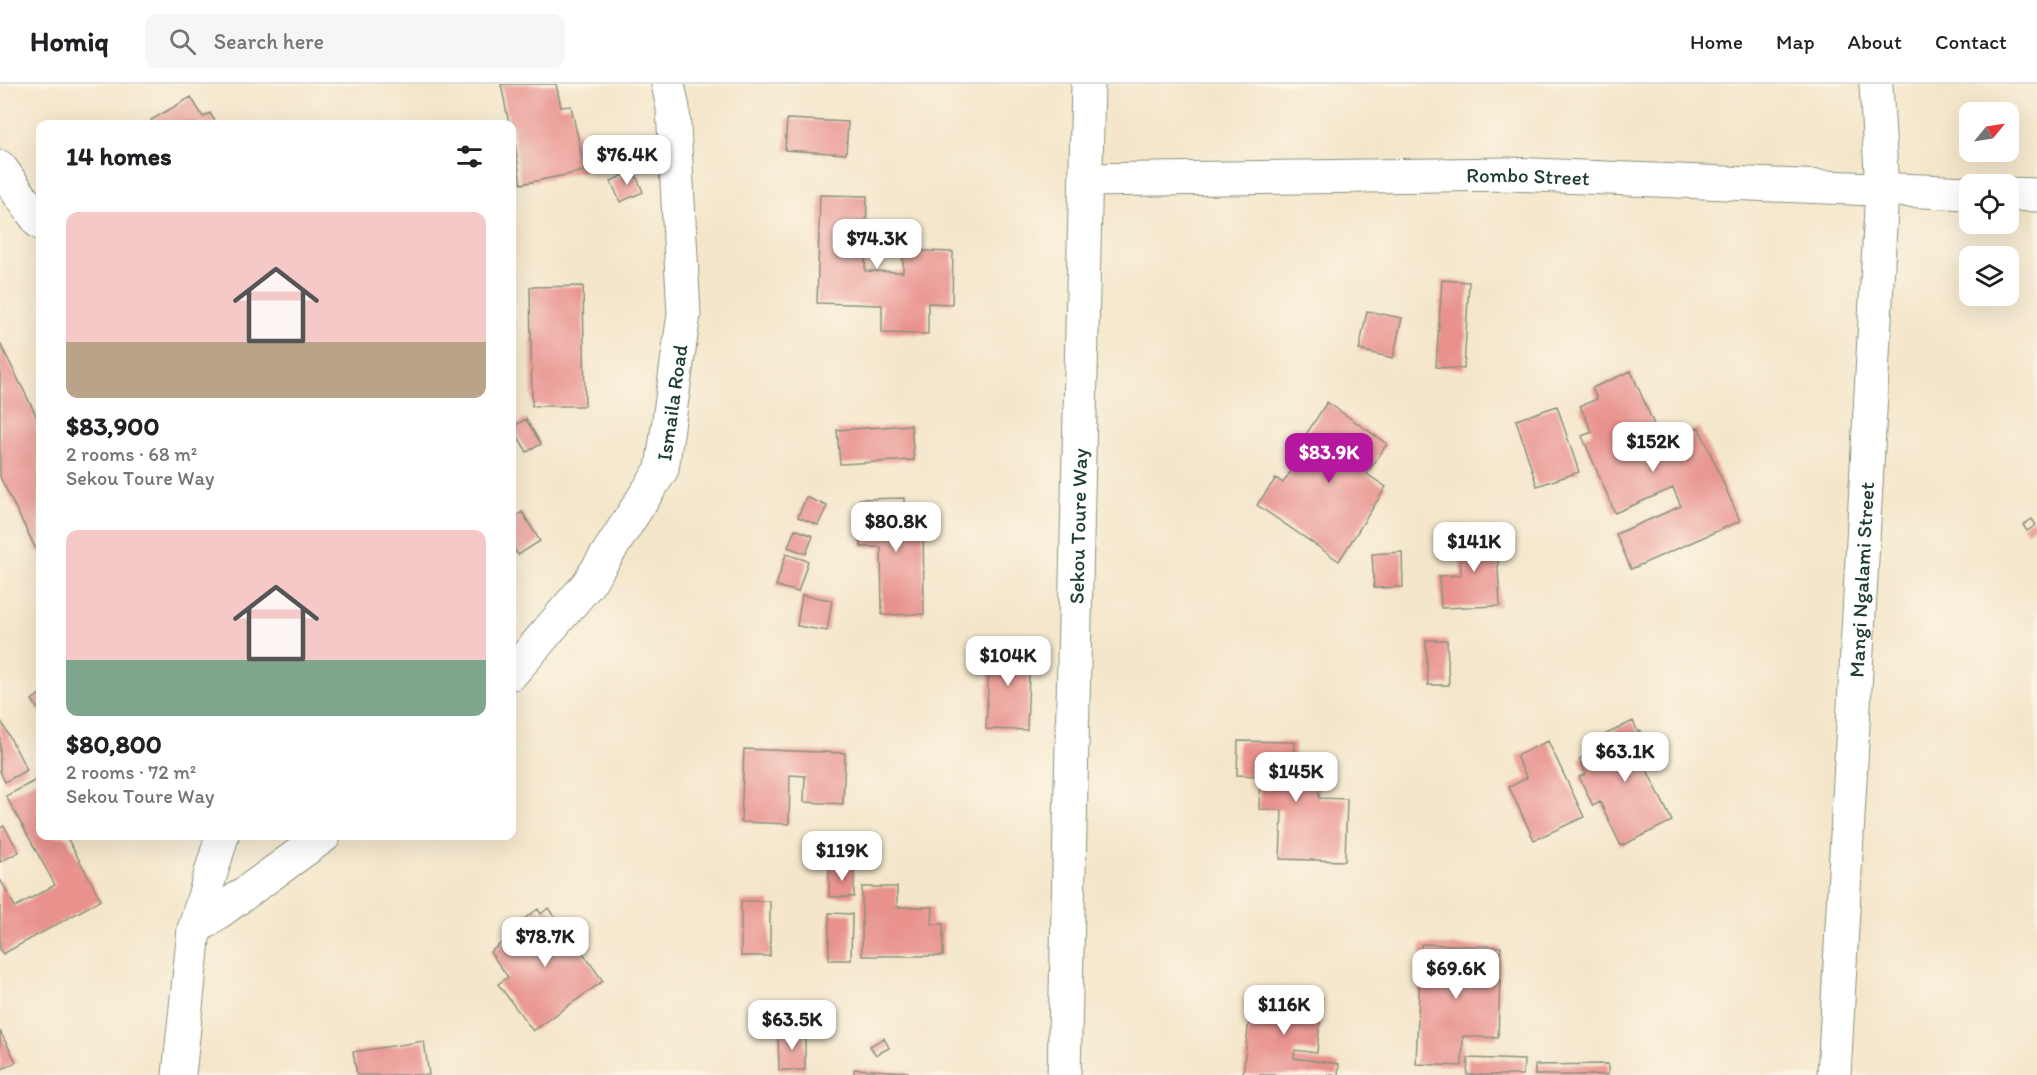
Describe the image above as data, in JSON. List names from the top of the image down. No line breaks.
{"streets":{"street":["Rombo Street","Ismaila Road","Sekou Toure Way","Mangi Ngalami Street"]},"crossings":[["Rombo Street","Sekou Toure Way"],["Rombo Street","Mangi Ngalami Street"]],"north":"top right","page":{"header":"Homiq","search":"Search here","nav":["Home","Map","About","Contact"],"heading":"14 homes","price":["$76.4K","$74.3K","$152K","$83.9K","$80.8K","$141K","$104K","$63.1K","$145K","$119K","$78.7K","$69.6K","$116K","$63.5K"],"list":[{"name":"$83,900","note":"2 rooms · 68 m² · Sekou Toure Way"},{"name":"$80,800","note":"2 rooms · 72 m² · Sekou Toure Way"}]}}
